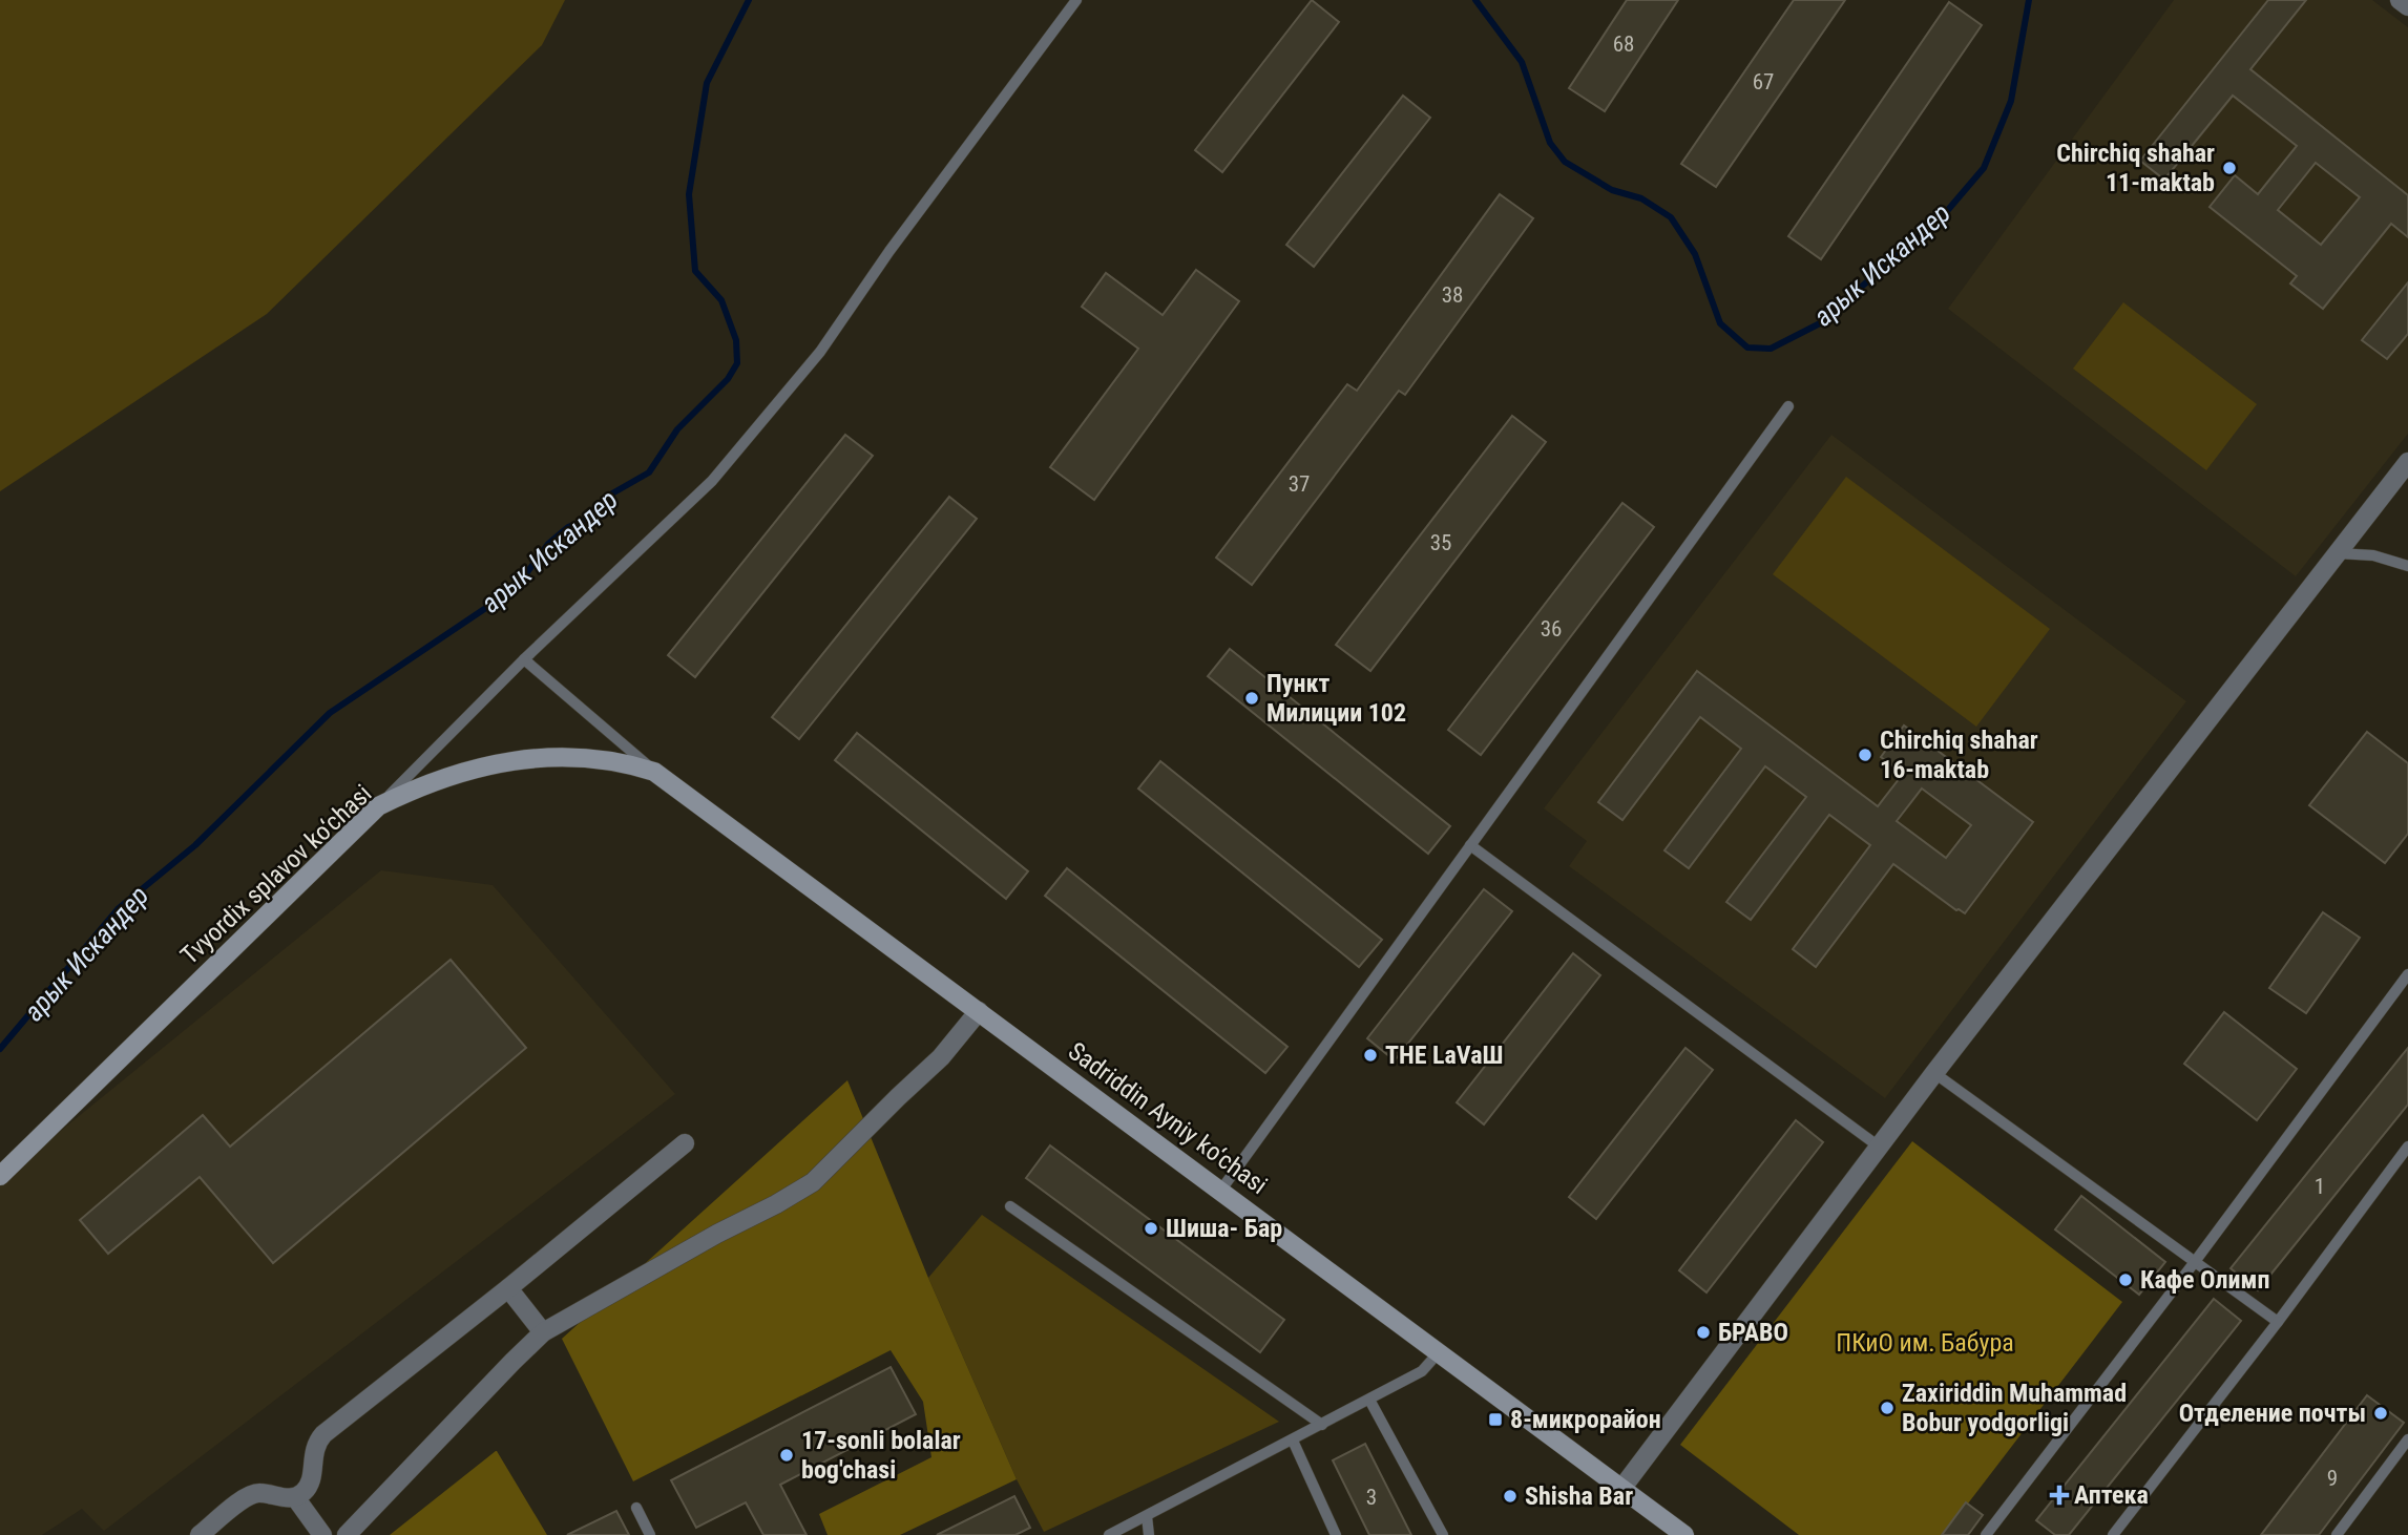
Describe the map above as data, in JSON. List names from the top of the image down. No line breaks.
{"streets":{"street":["Tvyordix splavov ko‘chasi","Sadriddin Ayniy ko‘chasi"]},"crossings":[["Tvyordix splavov ko‘chasi","Sadriddin Ayniy ko‘chasi"]],"water":["арык Искандер"],"parks":["ПКиО им. Бабура"],"places":{"other":["Chirchiq shahar 11-maktab","Пункт Милиции 102","Chirchiq shahar 16-maktab","THE LaVaШ","Шиша- Бар","Кафе Олимп","БРАВО","Zaxiriddin Muhammad Bobur yodgorligi","Отделение почты","17-sonli bolalar bog'chasi","Shisha Bar"],"transit":["8-микрорайон"],"health":["Аптека"]},"house_numbers":["68","67","38","37","35","36","1","9","3"]}
